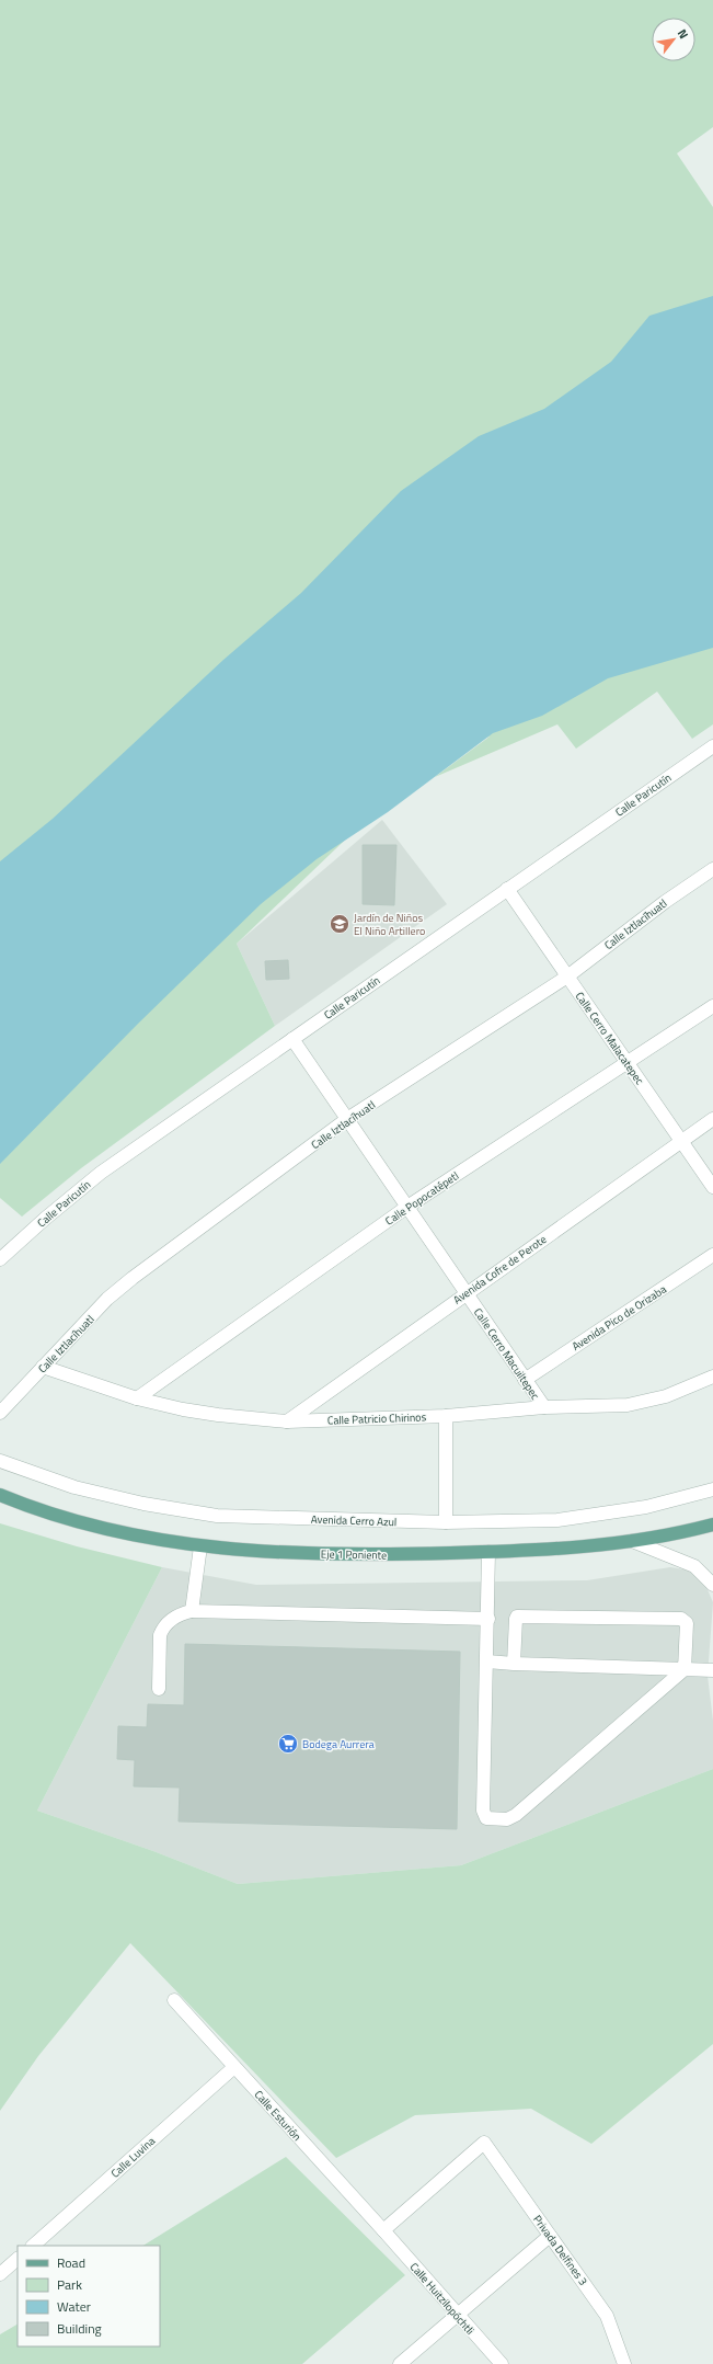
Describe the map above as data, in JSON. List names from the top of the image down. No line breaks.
{"streets":{"main road":["Eje 1 Poniente"],"street":["Calle Paricutín","Calle Iztlacíhuatl","Calle Cerro Malacatepec","Calle Popocatépetl","Avenida Cofre de Perote","Avenida Pico de Orizaba","Calle Cerro Macuiltepec","Calle Patricio Chirinos","Avenida Cerro Azul","Calle Esturión","Calle Luvina","Privada Delfines 3","Calle Huitzilopóchtli"]},"crossings":[["Calle Paricutín","Calle Cerro Malacatepec"],["Calle Paricutín","Calle Cerro Macuiltepec"],["Calle Iztlacíhuatl","Calle Cerro Malacatepec"],["Calle Iztlacíhuatl","Calle Cerro Macuiltepec"],["Calle Iztlacíhuatl","Calle Patricio Chirinos"],["Calle Cerro Malacatepec","Calle Popocatépetl"],["Calle Cerro Malacatepec","Avenida Cofre de Perote"],["Calle Popocatépetl","Calle Cerro Macuiltepec"],["Calle Popocatépetl","Calle Patricio Chirinos"],["Avenida Cofre de Perote","Calle Cerro Macuiltepec"],["Avenida Cofre de Perote","Calle Patricio Chirinos"],["Avenida Pico de Orizaba","Calle Cerro Macuiltepec"],["Calle Cerro Macuiltepec","Calle Patricio Chirinos"],["Calle Esturión","Calle Luvina"],["Calle Esturión","Privada Delfines 3"],["Calle Esturión","Calle Huitzilopóchtli"],["Privada Delfines 3","Calle Huitzilopóchtli"]],"places":{"school or university":["Jardín de Niños El Niño Artillero"],"supermarket":["Bodega Aurrera"]},"legend":["Road","Park","Water","Building"],"north":"top right"}
